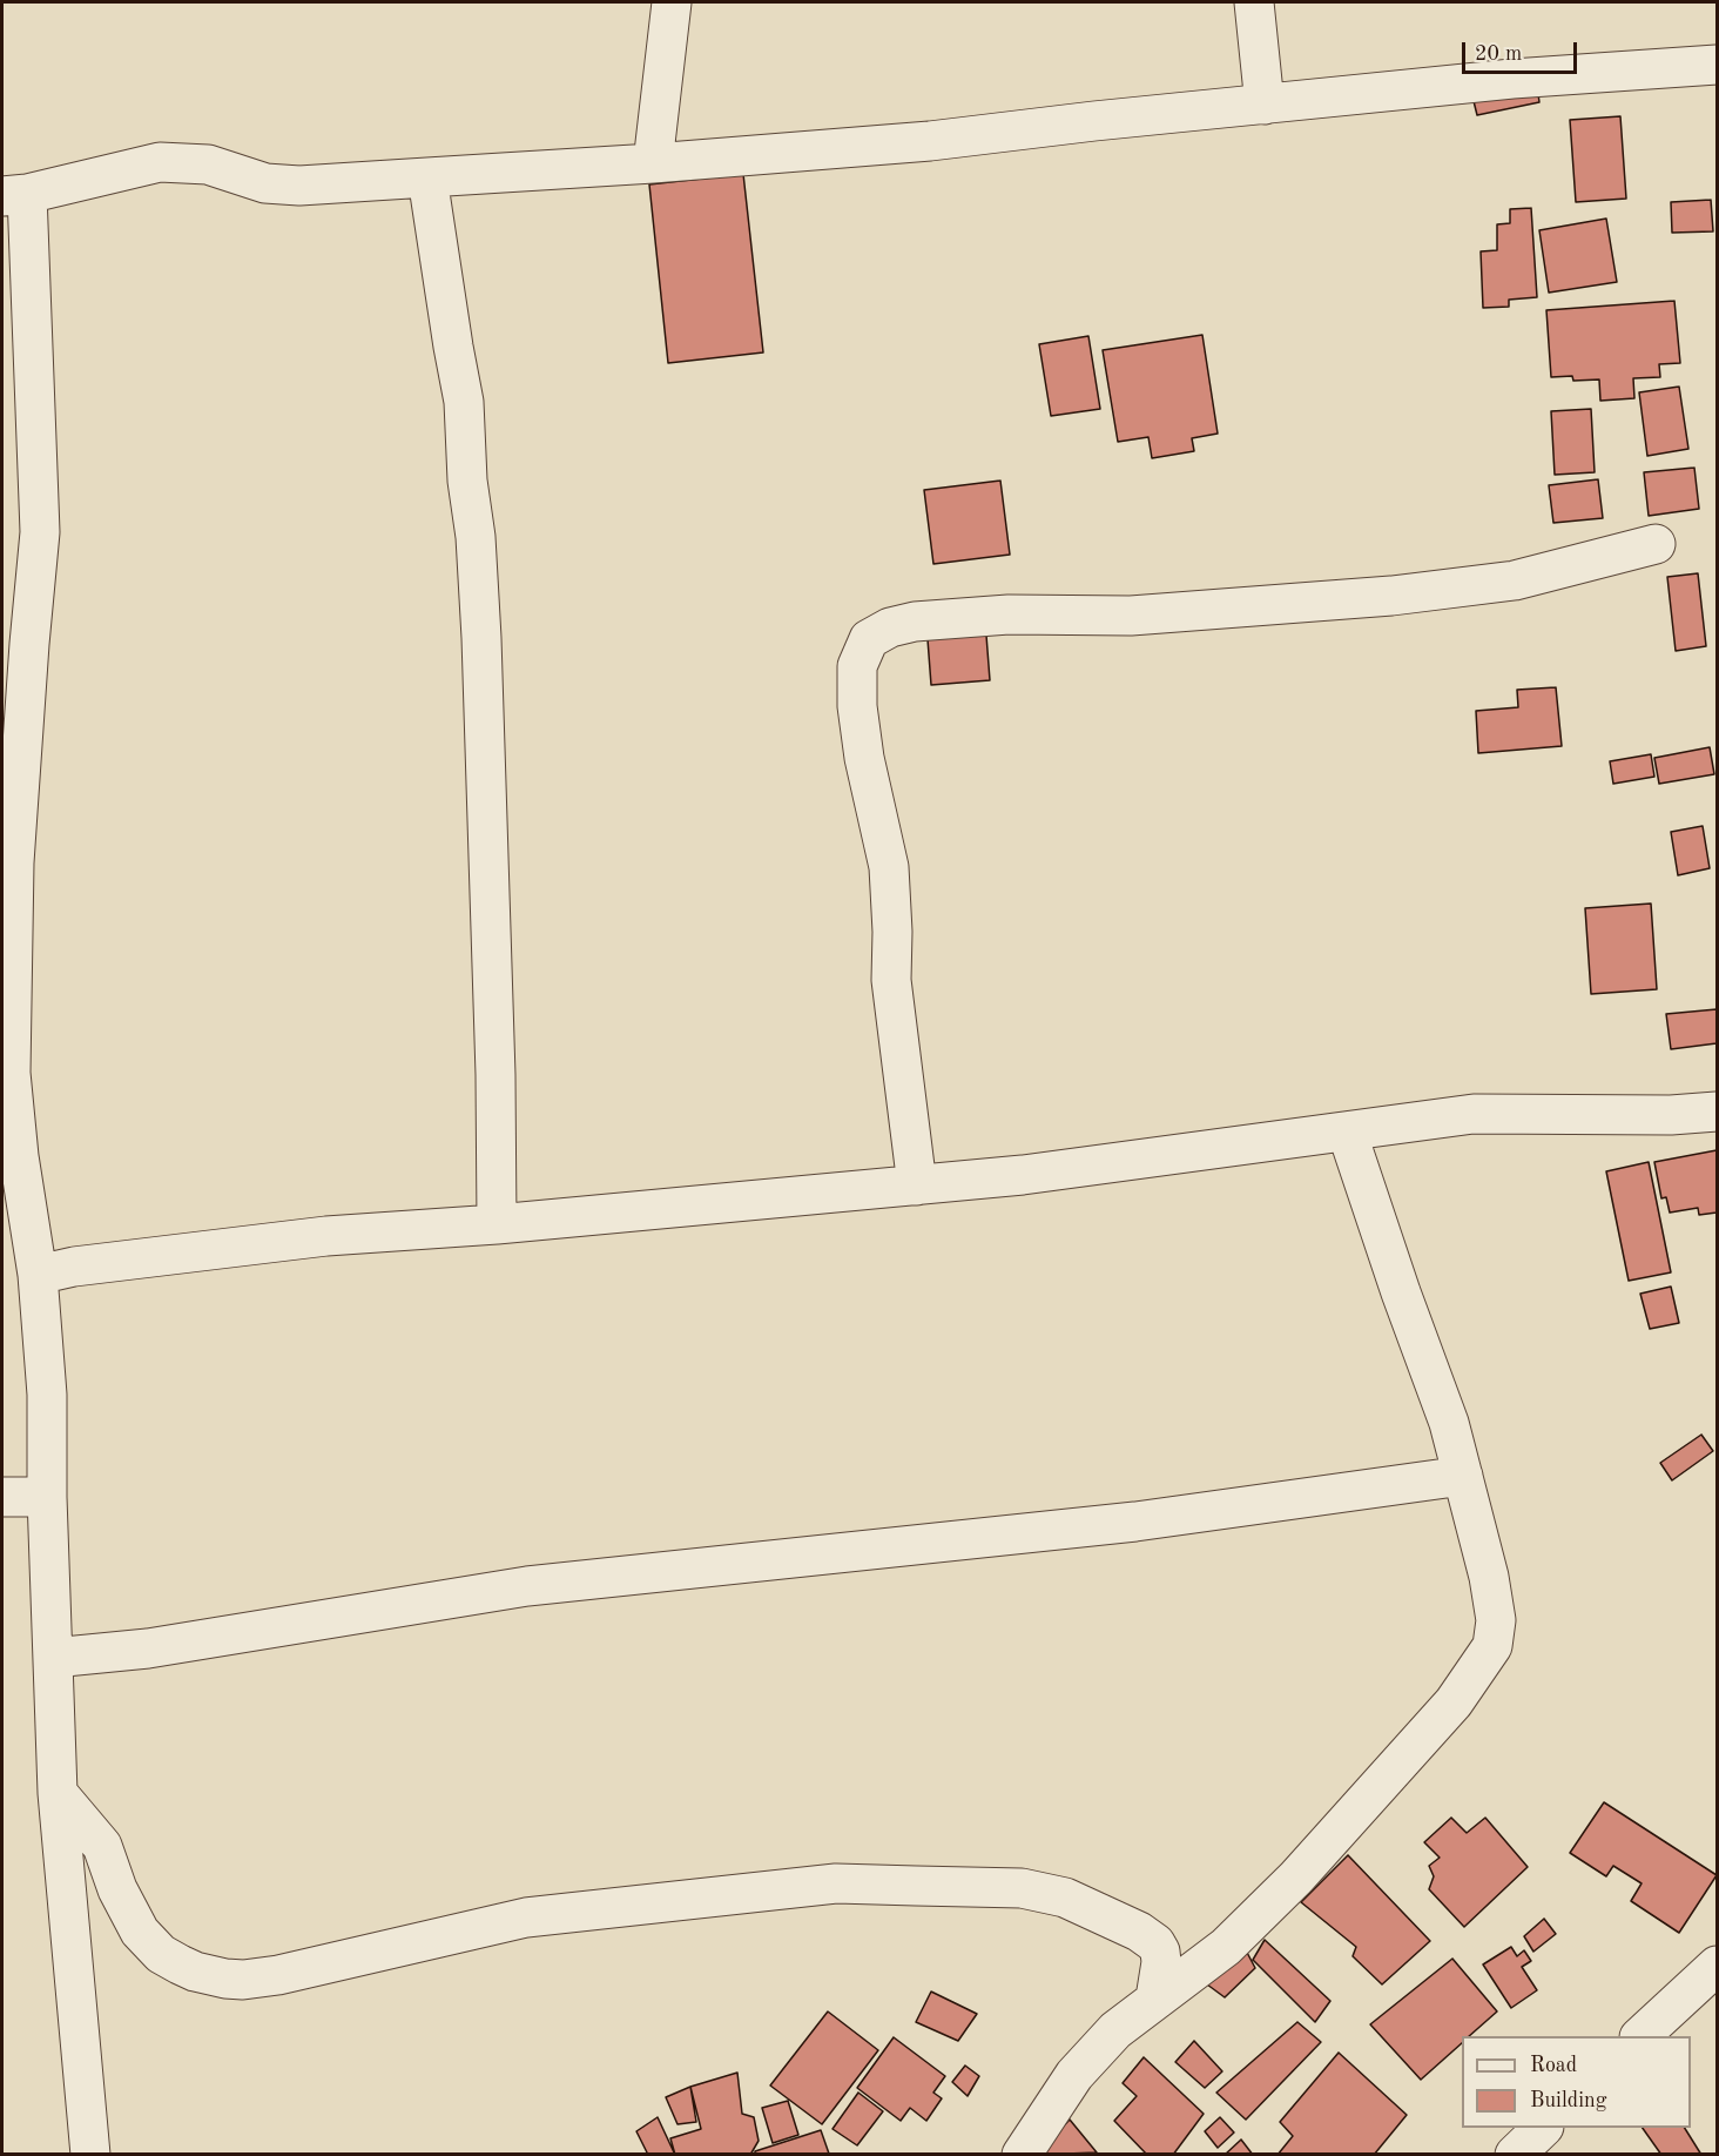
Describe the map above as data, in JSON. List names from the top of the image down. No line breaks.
{"legend":["Road","Building"],"scale_bar":"20 m"}
